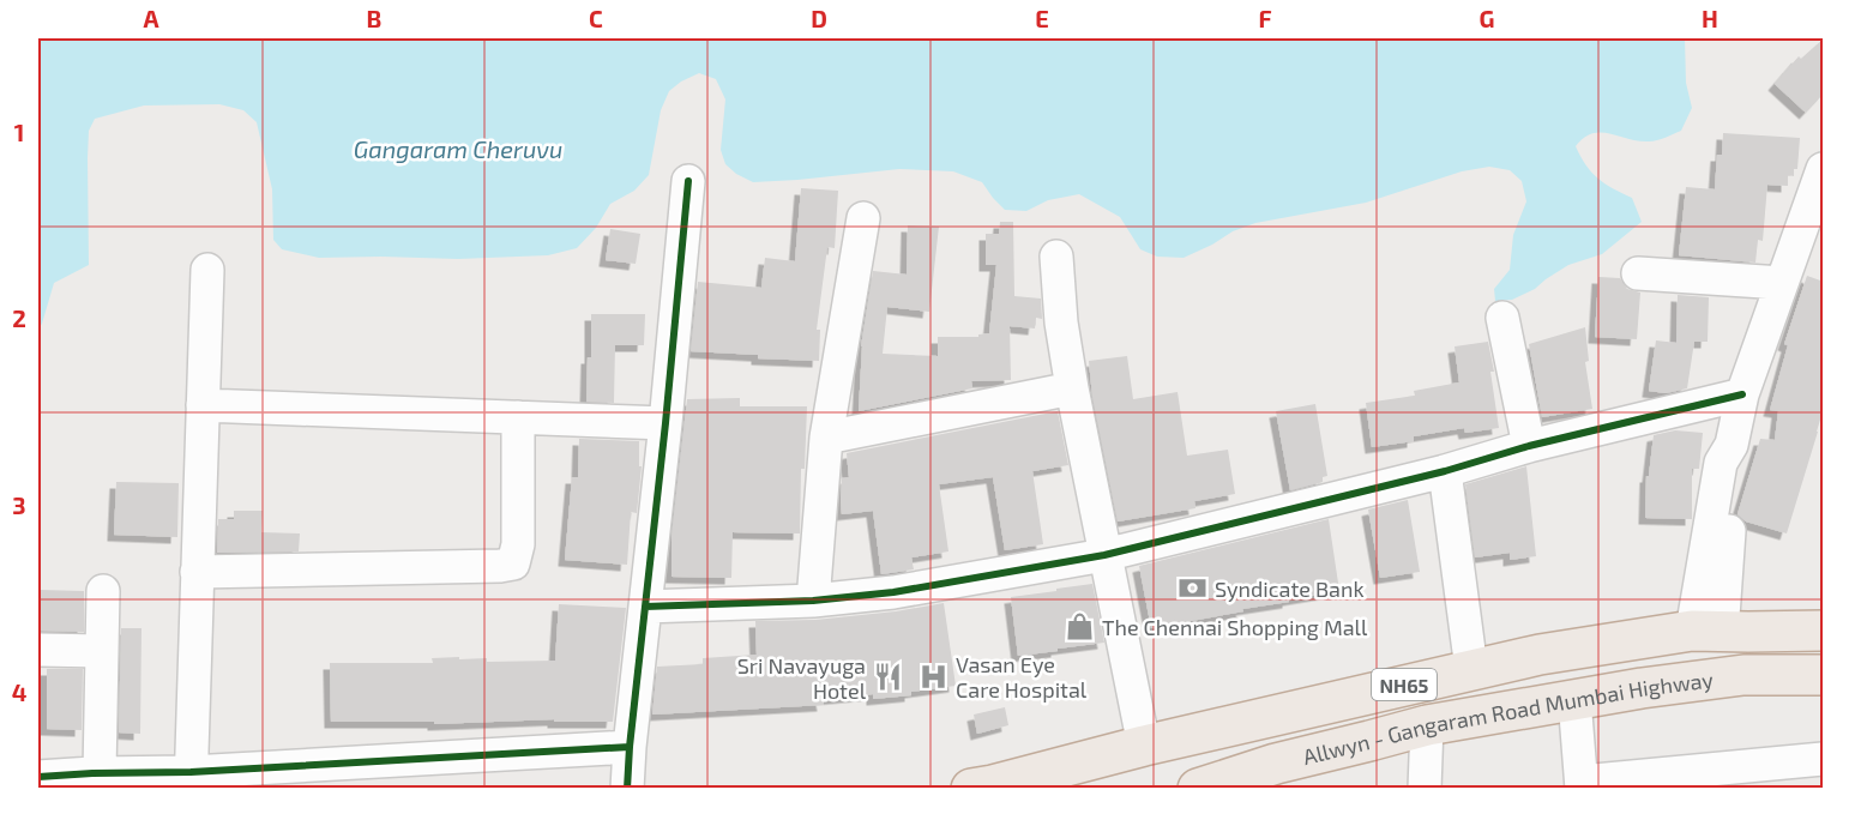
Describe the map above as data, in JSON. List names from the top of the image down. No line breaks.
{"streets":{"highway":["NH65","Allwyn - Gangaram Road Mumbai Highway"]},"water":["Gangaram Cheruvu"],"places":{"bank":["Syndicate Bank"],"shop":["The Chennai Shopping Mall"],"hospital":["Vasan Eye Care Hospital"],"restaurant":["Sri Navayuga Hotel"]},"grid":{"columns":["A","B","C","D","E","F","G","H"],"rows":["1","2","3","4"]}}
